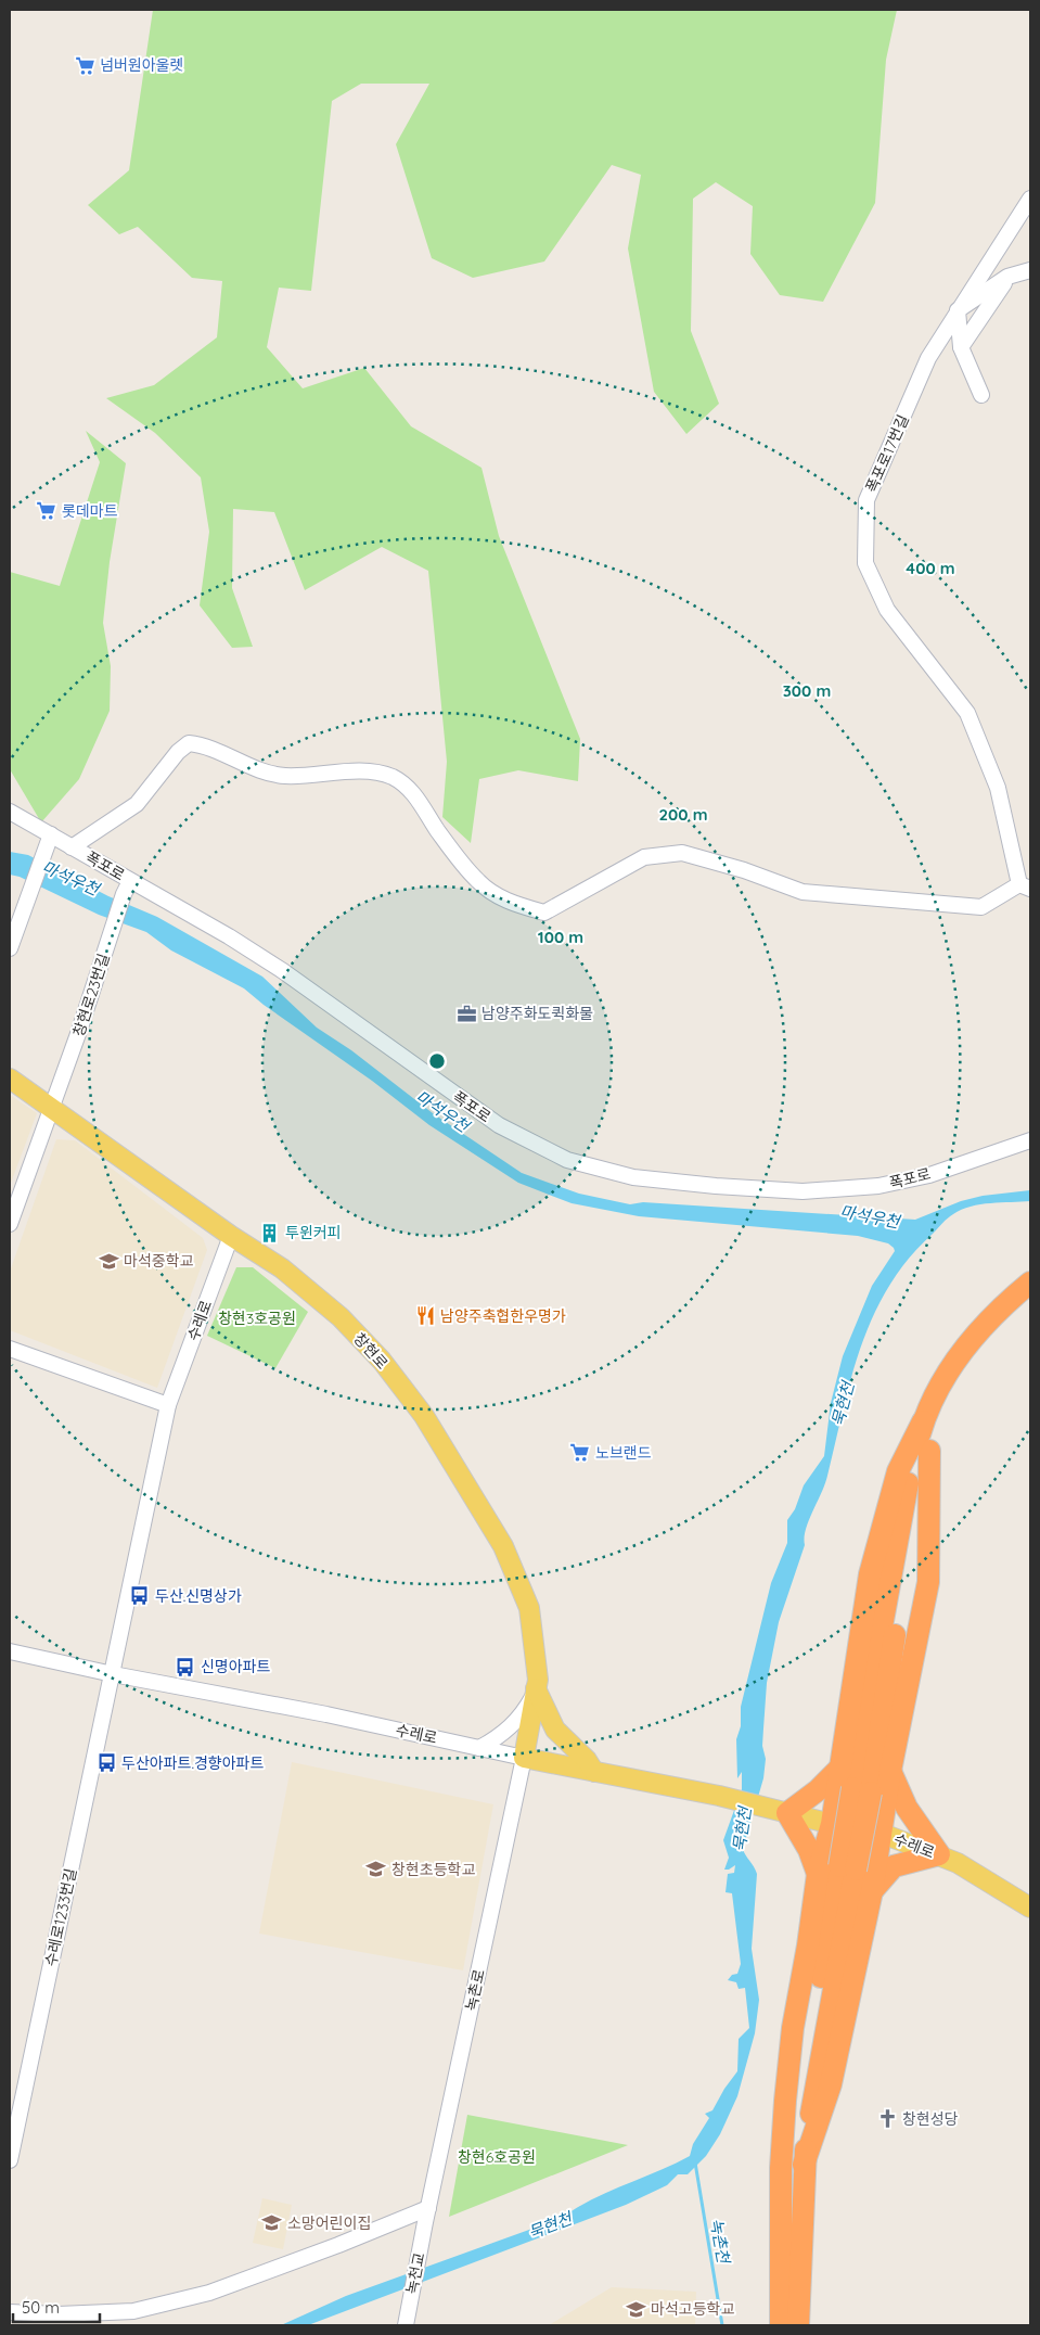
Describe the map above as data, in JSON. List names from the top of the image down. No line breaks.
{"streets":{"main road":["수레로","창현로"],"street":["폭포로17번길","폭포로","창현로23번길","수레로1233번길","녹촌로","녹천교"]},"crossings":[["폭포로","창현로23번길"],["창현로23번길","창현로"],["수레로","창현로"],["수레로","수레로1233번길"],["수레로","녹촌로"],["창현로","녹촌로"],["녹촌로","녹천교"]],"water":["마석우천","묵현천","녹촌천"],"parks":["창현3호공원","창현6호공원"],"places":{"supermarket":["넘버원아울렛","롯데마트","노브랜드"],"office":["남양주화도퀵화물"],"building":["투윈커피"],"school or university":["마석중학교","창현초등학교","소망어린이집","마석고등학교"],"restaurant":["남양주축협한우명가"],"bus stop":["두산.신명상가","신명아파트","두산아파트.경향아파트"],"church":["창현성당"]},"scale_bar":"50 m","rings":["400 m","300 m","200 m","100 m"]}
